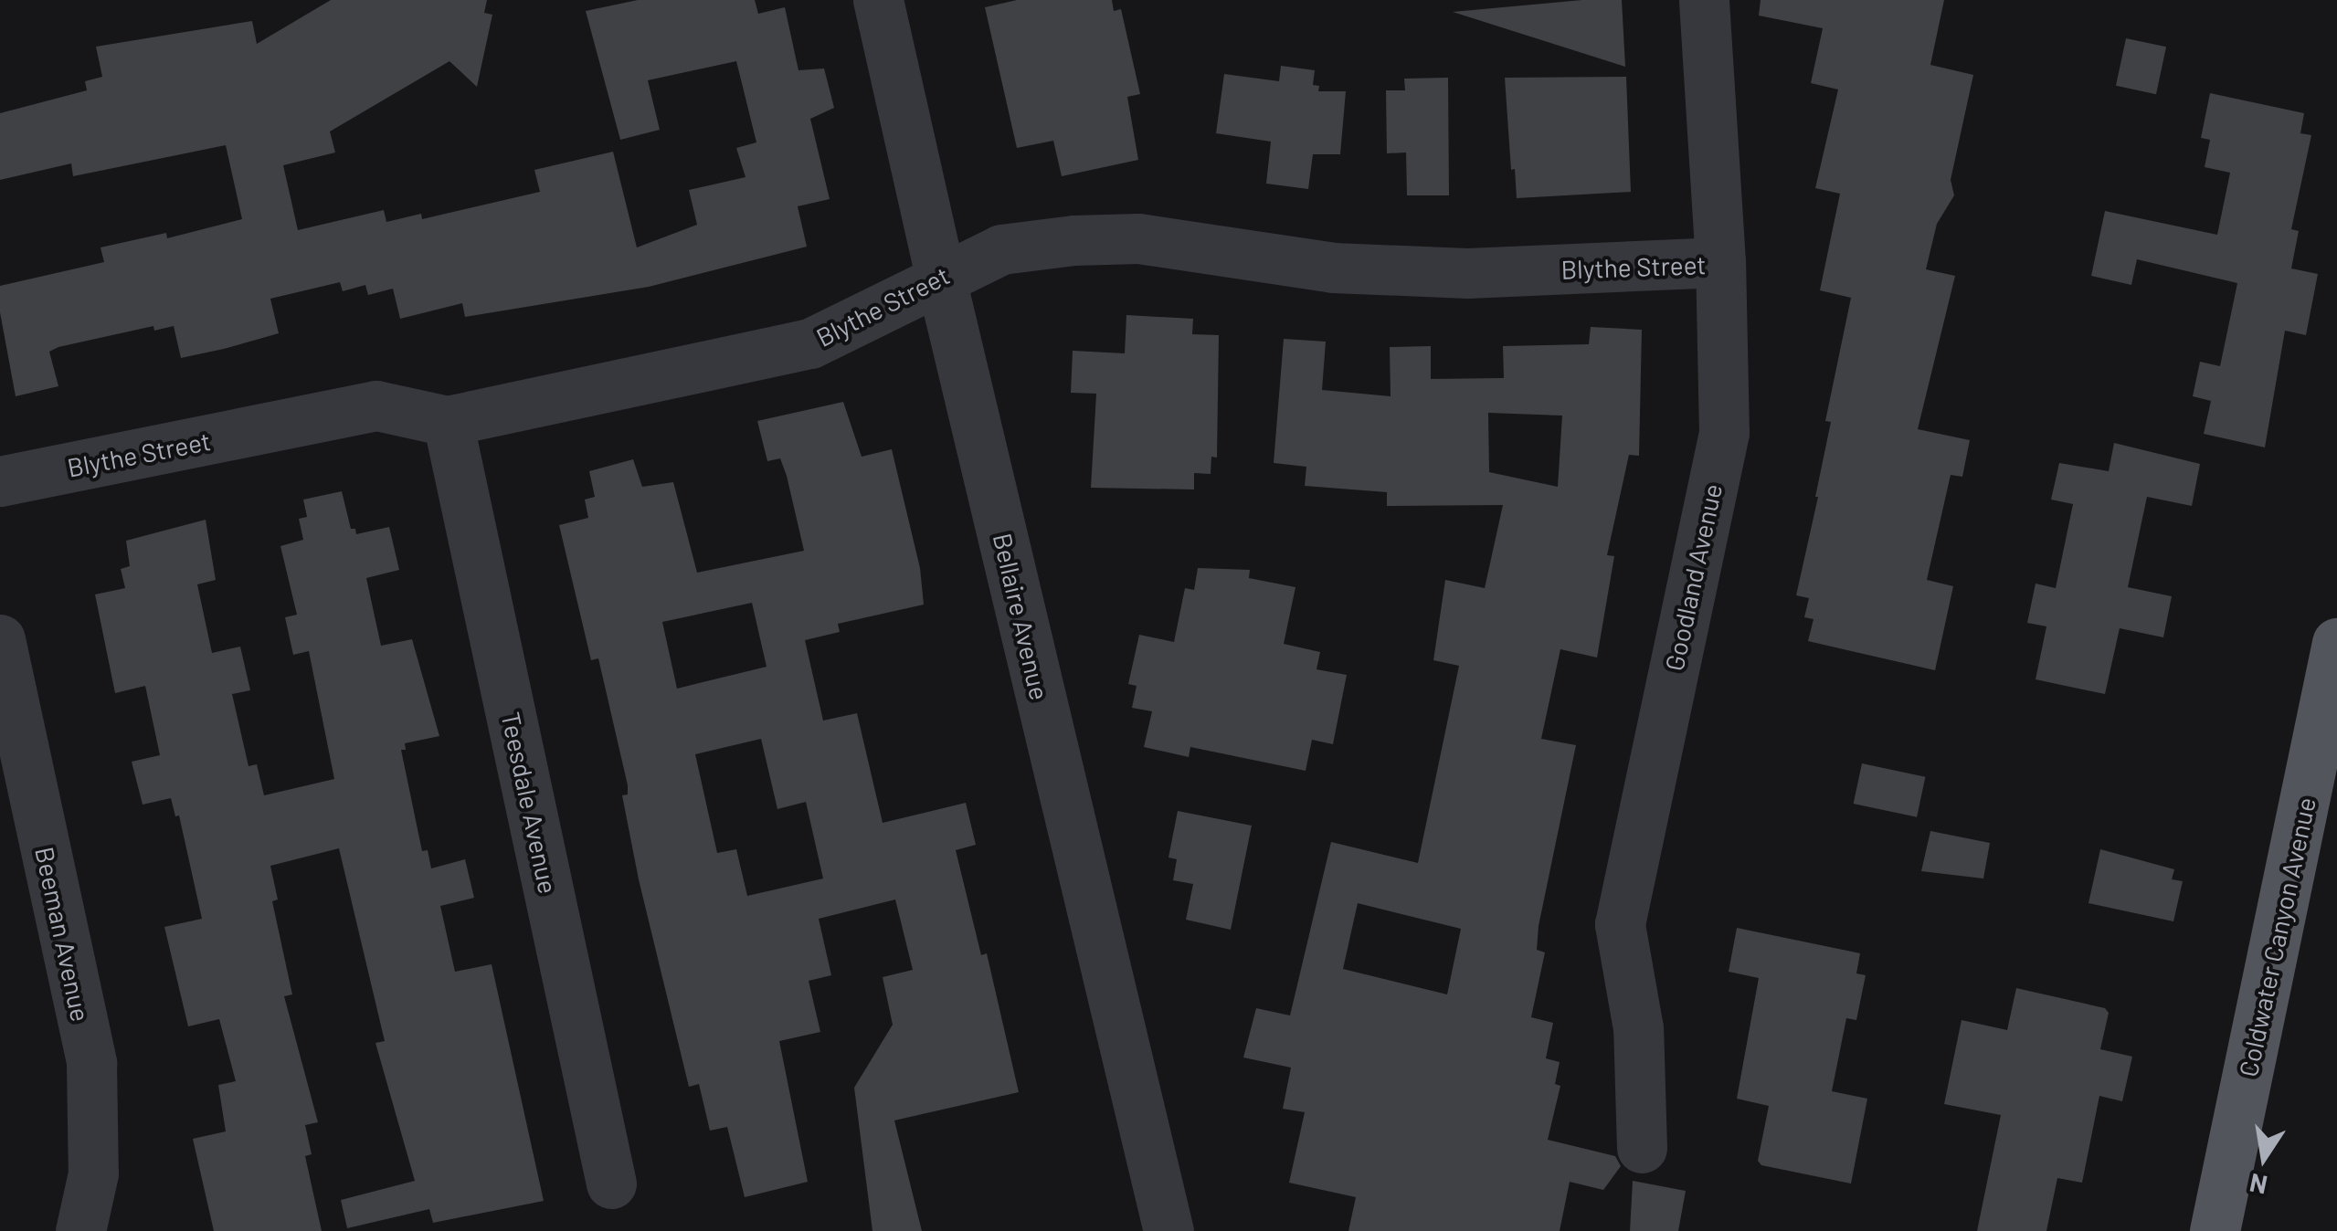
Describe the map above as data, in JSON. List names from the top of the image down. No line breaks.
{"streets":{"main road":["Coldwater Canyon Avenue"],"street":["Blythe Street","Goodland Avenue","Bellaire Avenue","Teesdale Avenue","Beeman Avenue"]},"crossings":[["Blythe Street","Goodland Avenue"],["Blythe Street","Bellaire Avenue"],["Blythe Street","Teesdale Avenue"]],"north":"bottom"}
